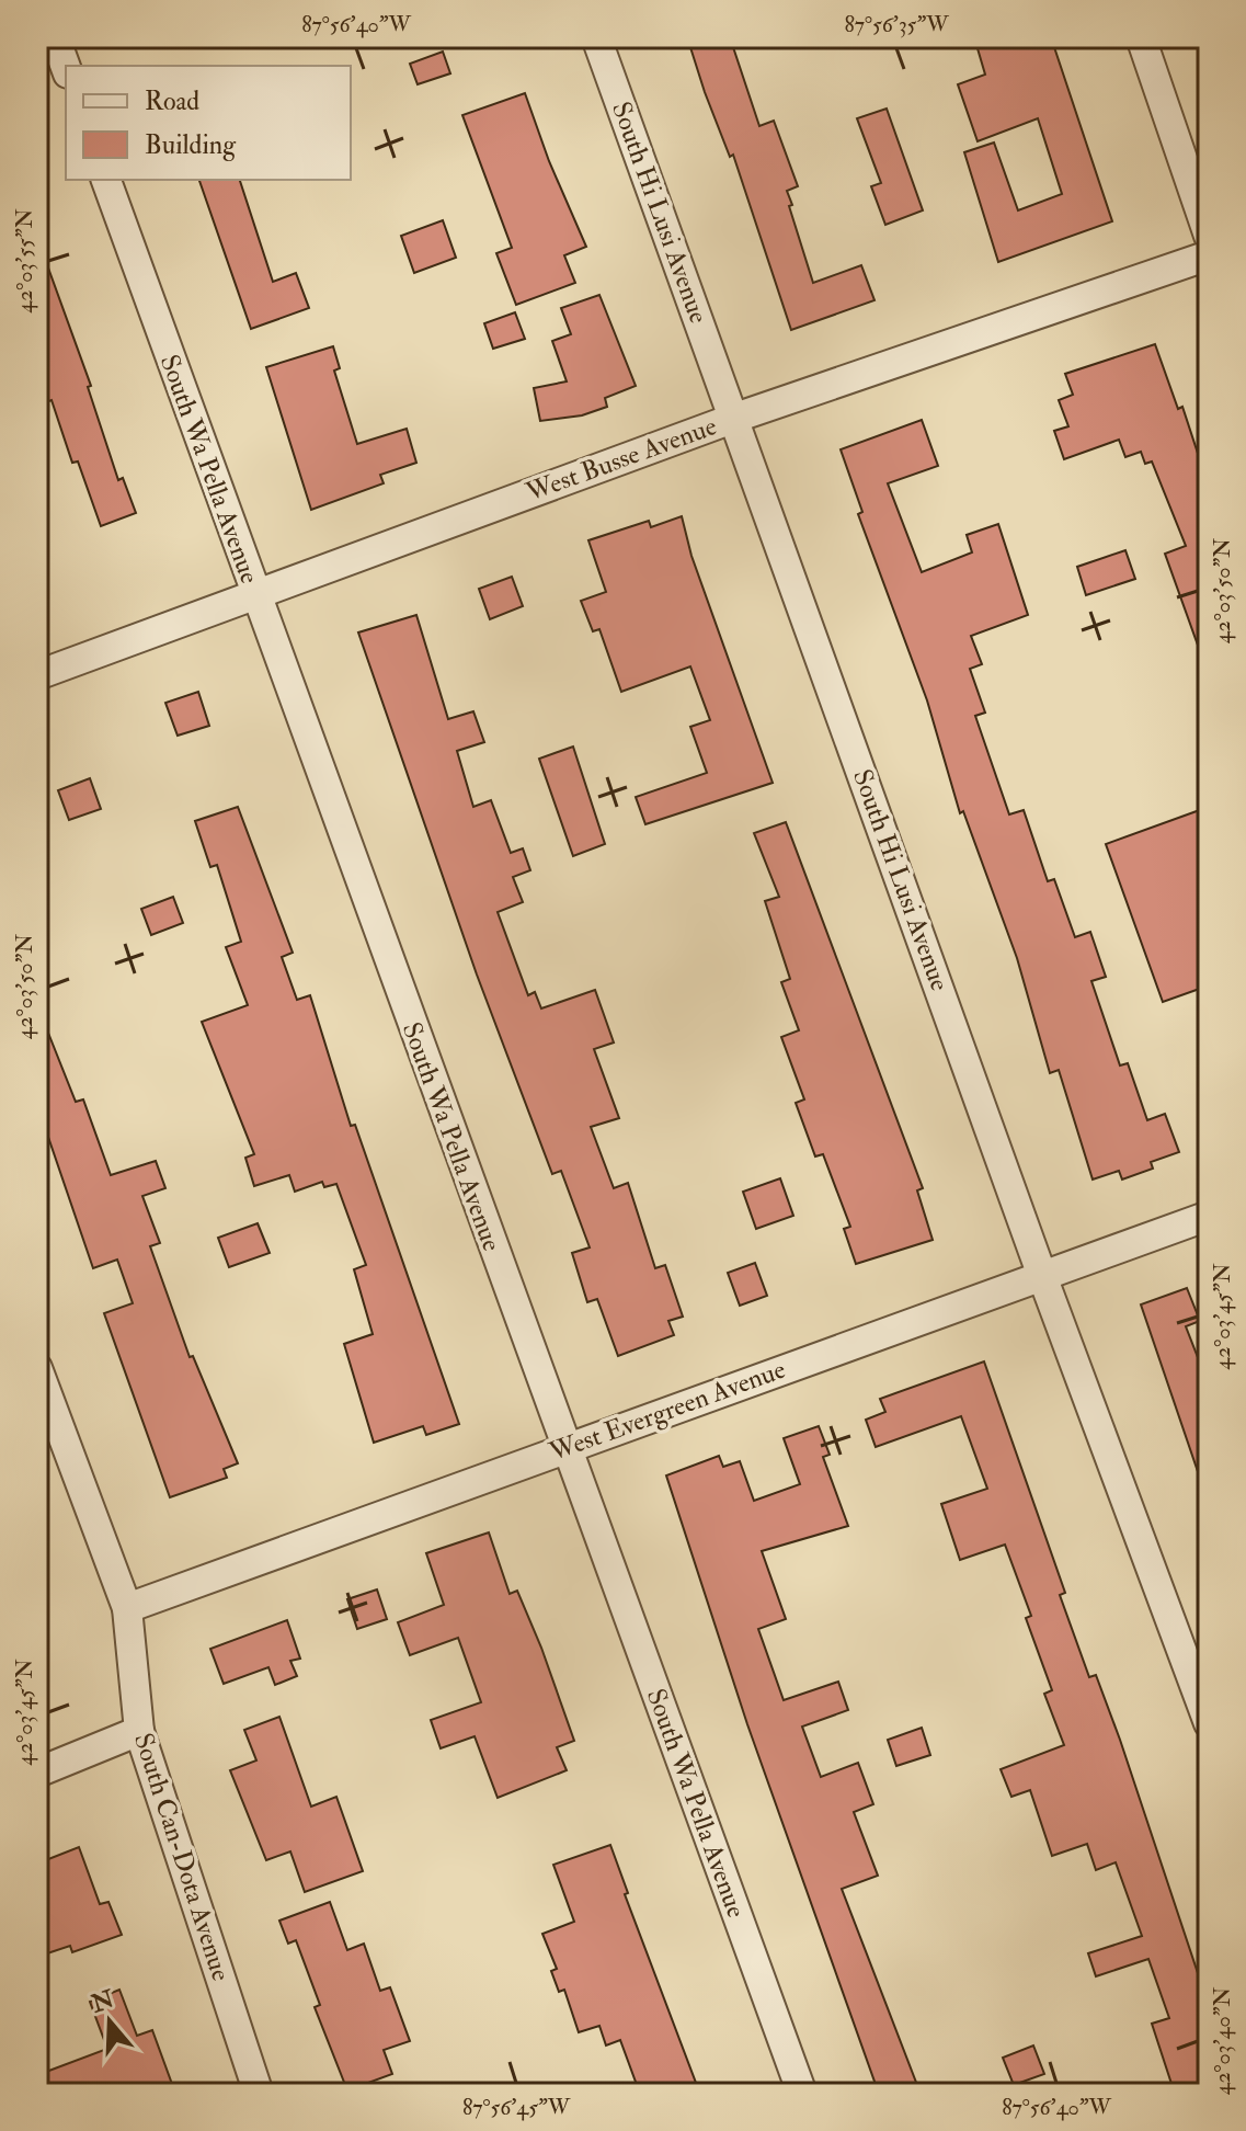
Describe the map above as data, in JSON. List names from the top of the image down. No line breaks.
{"streets":{"street":["South Hi Lusi Avenue","West Busse Avenue","South Wa Pella Avenue","West Evergreen Avenue","South Can-Dota Avenue"]},"crossings":[["South Hi Lusi Avenue","West Busse Avenue"],["South Hi Lusi Avenue","West Evergreen Avenue"],["West Busse Avenue","South Wa Pella Avenue"],["South Wa Pella Avenue","West Evergreen Avenue"],["West Evergreen Avenue","South Can-Dota Avenue"]],"legend":["Road","Building"],"north":"top","coordinates":["87°56'40\"W","87°56'35\"W","42°03'55\"N","42°03'50\"N","42°03'45\"N","42°03'40\"N","87°56'45\"W"]}
